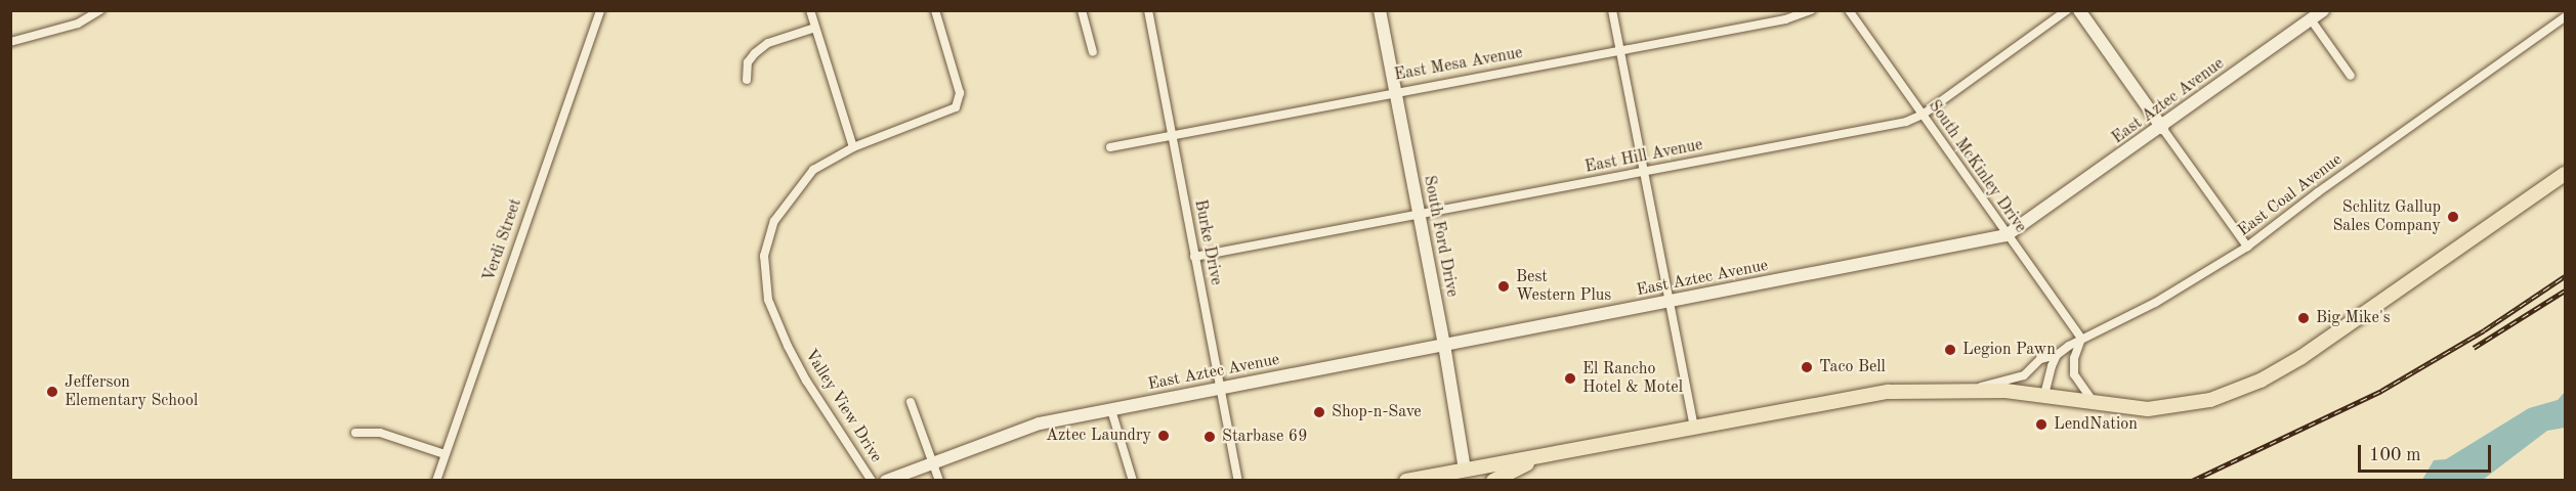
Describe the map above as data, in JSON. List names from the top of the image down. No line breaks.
{"streets":{"main road":["East Aztec Avenue","South Ford Drive"],"street":["East Mesa Avenue","East Hill Avenue","South McKinley Drive","East Coal Avenue","Verdi Street","Burke Drive","Valley View Drive"]},"crossings":[["East Mesa Avenue","South Ford Drive"],["East Mesa Avenue","Burke Drive"],["East Aztec Avenue","South McKinley Drive"],["East Aztec Avenue","South Ford Drive"],["East Aztec Avenue","Burke Drive"],["East Hill Avenue","South McKinley Drive"],["East Hill Avenue","South Ford Drive"],["East Hill Avenue","Burke Drive"],["South McKinley Drive","East Coal Avenue"]],"places":["Schlitz Gallup Sales Company","Best Western Plus","Big Mike's","Legion Pawn","Taco Bell","El Rancho Hotel & Motel","Jefferson Elementary School","Shop-n-Save","LendNation","Aztec Laundry","Starbase 69"],"scale_bar":"100 m"}
